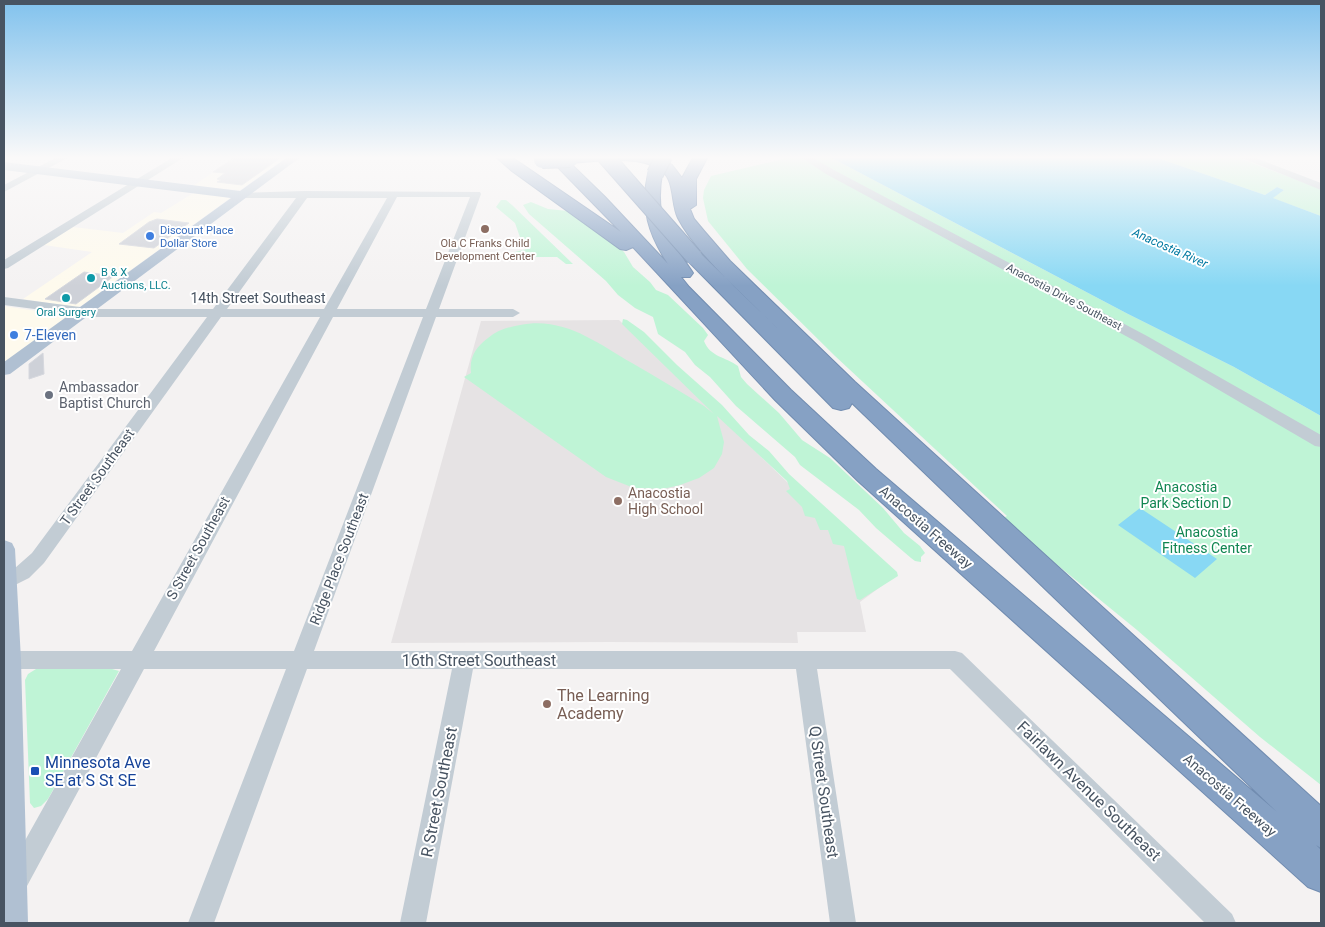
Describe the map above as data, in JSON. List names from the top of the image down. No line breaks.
{"streets":{"highway":["Anacostia Freeway"],"street":["Anacostia Drive Southeast","14th Street Southeast","T Street Southeast","S Street Southeast","Ridge Place Southeast","16th Street Southeast","Fairlawn Avenue Southeast","R Street Southeast","Q Street Southeast"]},"crossings":[["14th Street Southeast","T Street Southeast"],["14th Street Southeast","S Street Southeast"],["14th Street Southeast","Ridge Place Southeast"],["S Street Southeast","16th Street Southeast"],["Ridge Place Southeast","16th Street Southeast"],["16th Street Southeast","Fairlawn Avenue Southeast"],["16th Street Southeast","R Street Southeast"],["16th Street Southeast","Q Street Southeast"]],"water":["Anacostia River"],"parks":["Anacostia Park Section D","Anacostia Fitness Center"],"places":{"other":["Ola C Franks Child Development Center","Discount Place Dollar Store","B & X Auctions, LLC.","Oral Surgery","7-Eleven","Ambassador Baptist Church","Anacostia High School","The Learning Academy"],"transit":["Minnesota Ave SE at S St SE"]}}
